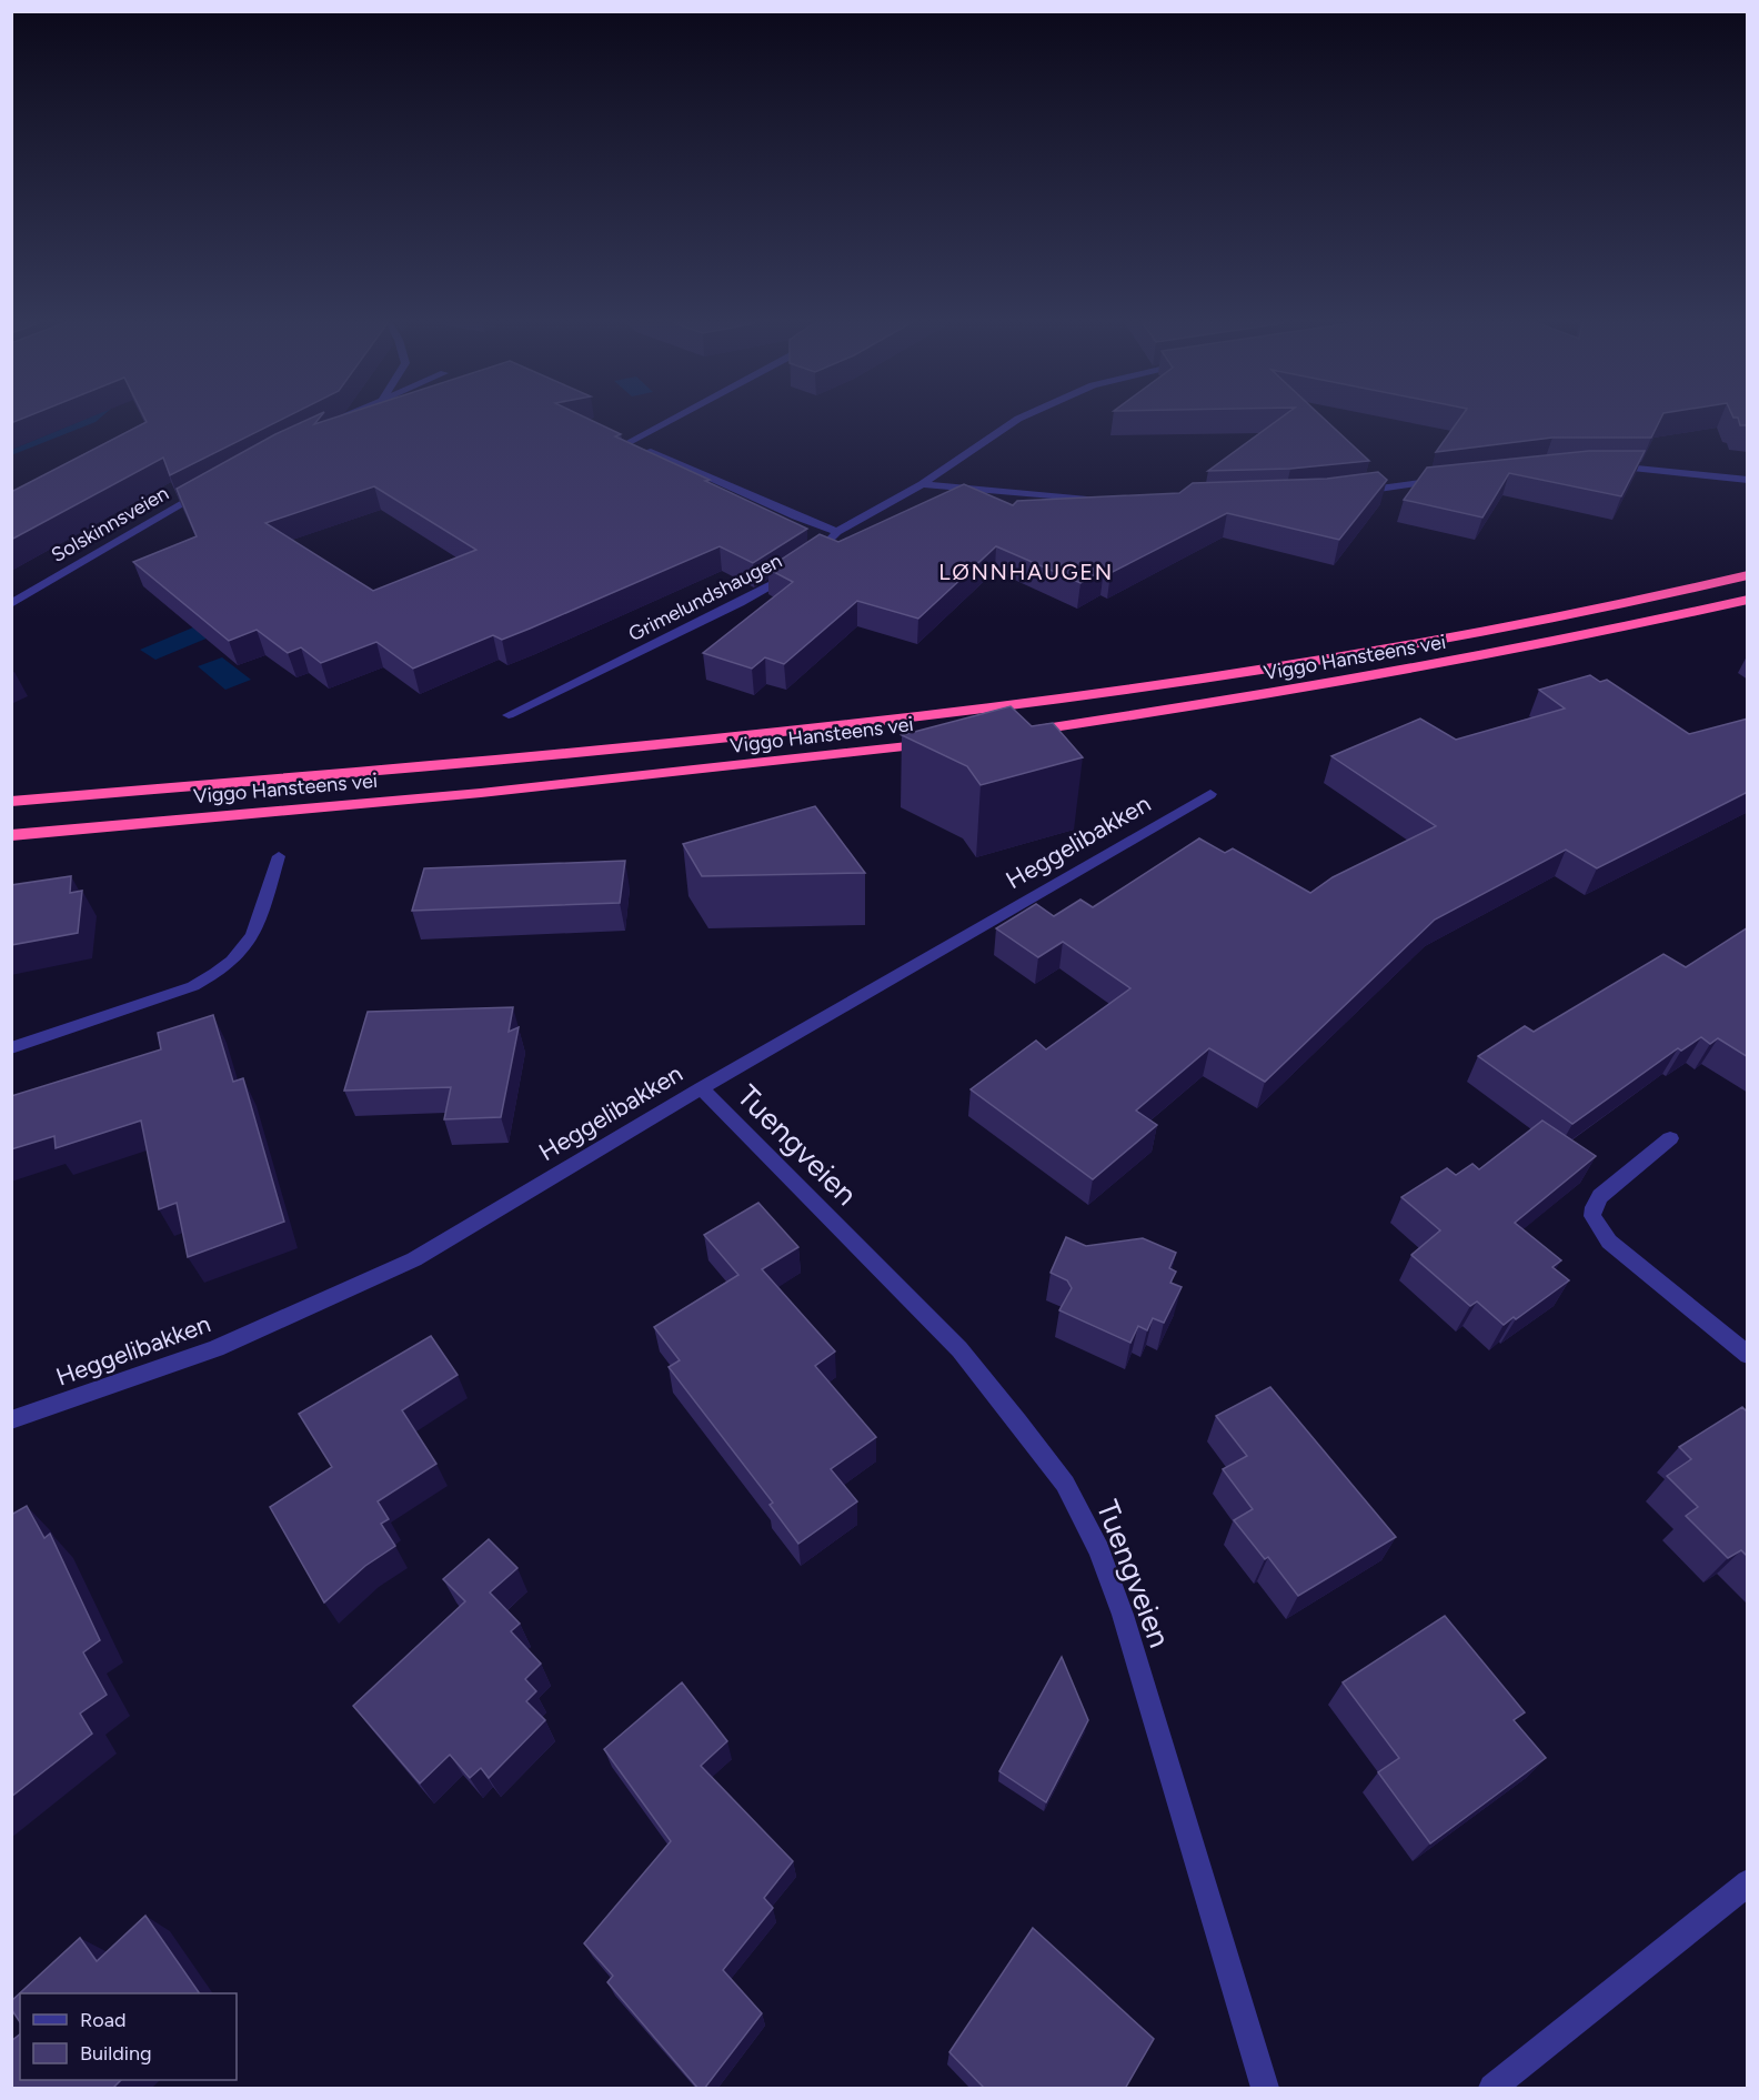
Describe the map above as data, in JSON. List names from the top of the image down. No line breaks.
{"streets":{"highway":["Viggo Hansteens vei"],"street":["Solskinnsveien","Grimelundshaugen","Heggelibakken","Tuengveien"]},"crossings":[["Heggelibakken","Tuengveien"]],"districts":["LØNNHAUGEN"],"legend":["Road","Building"]}
